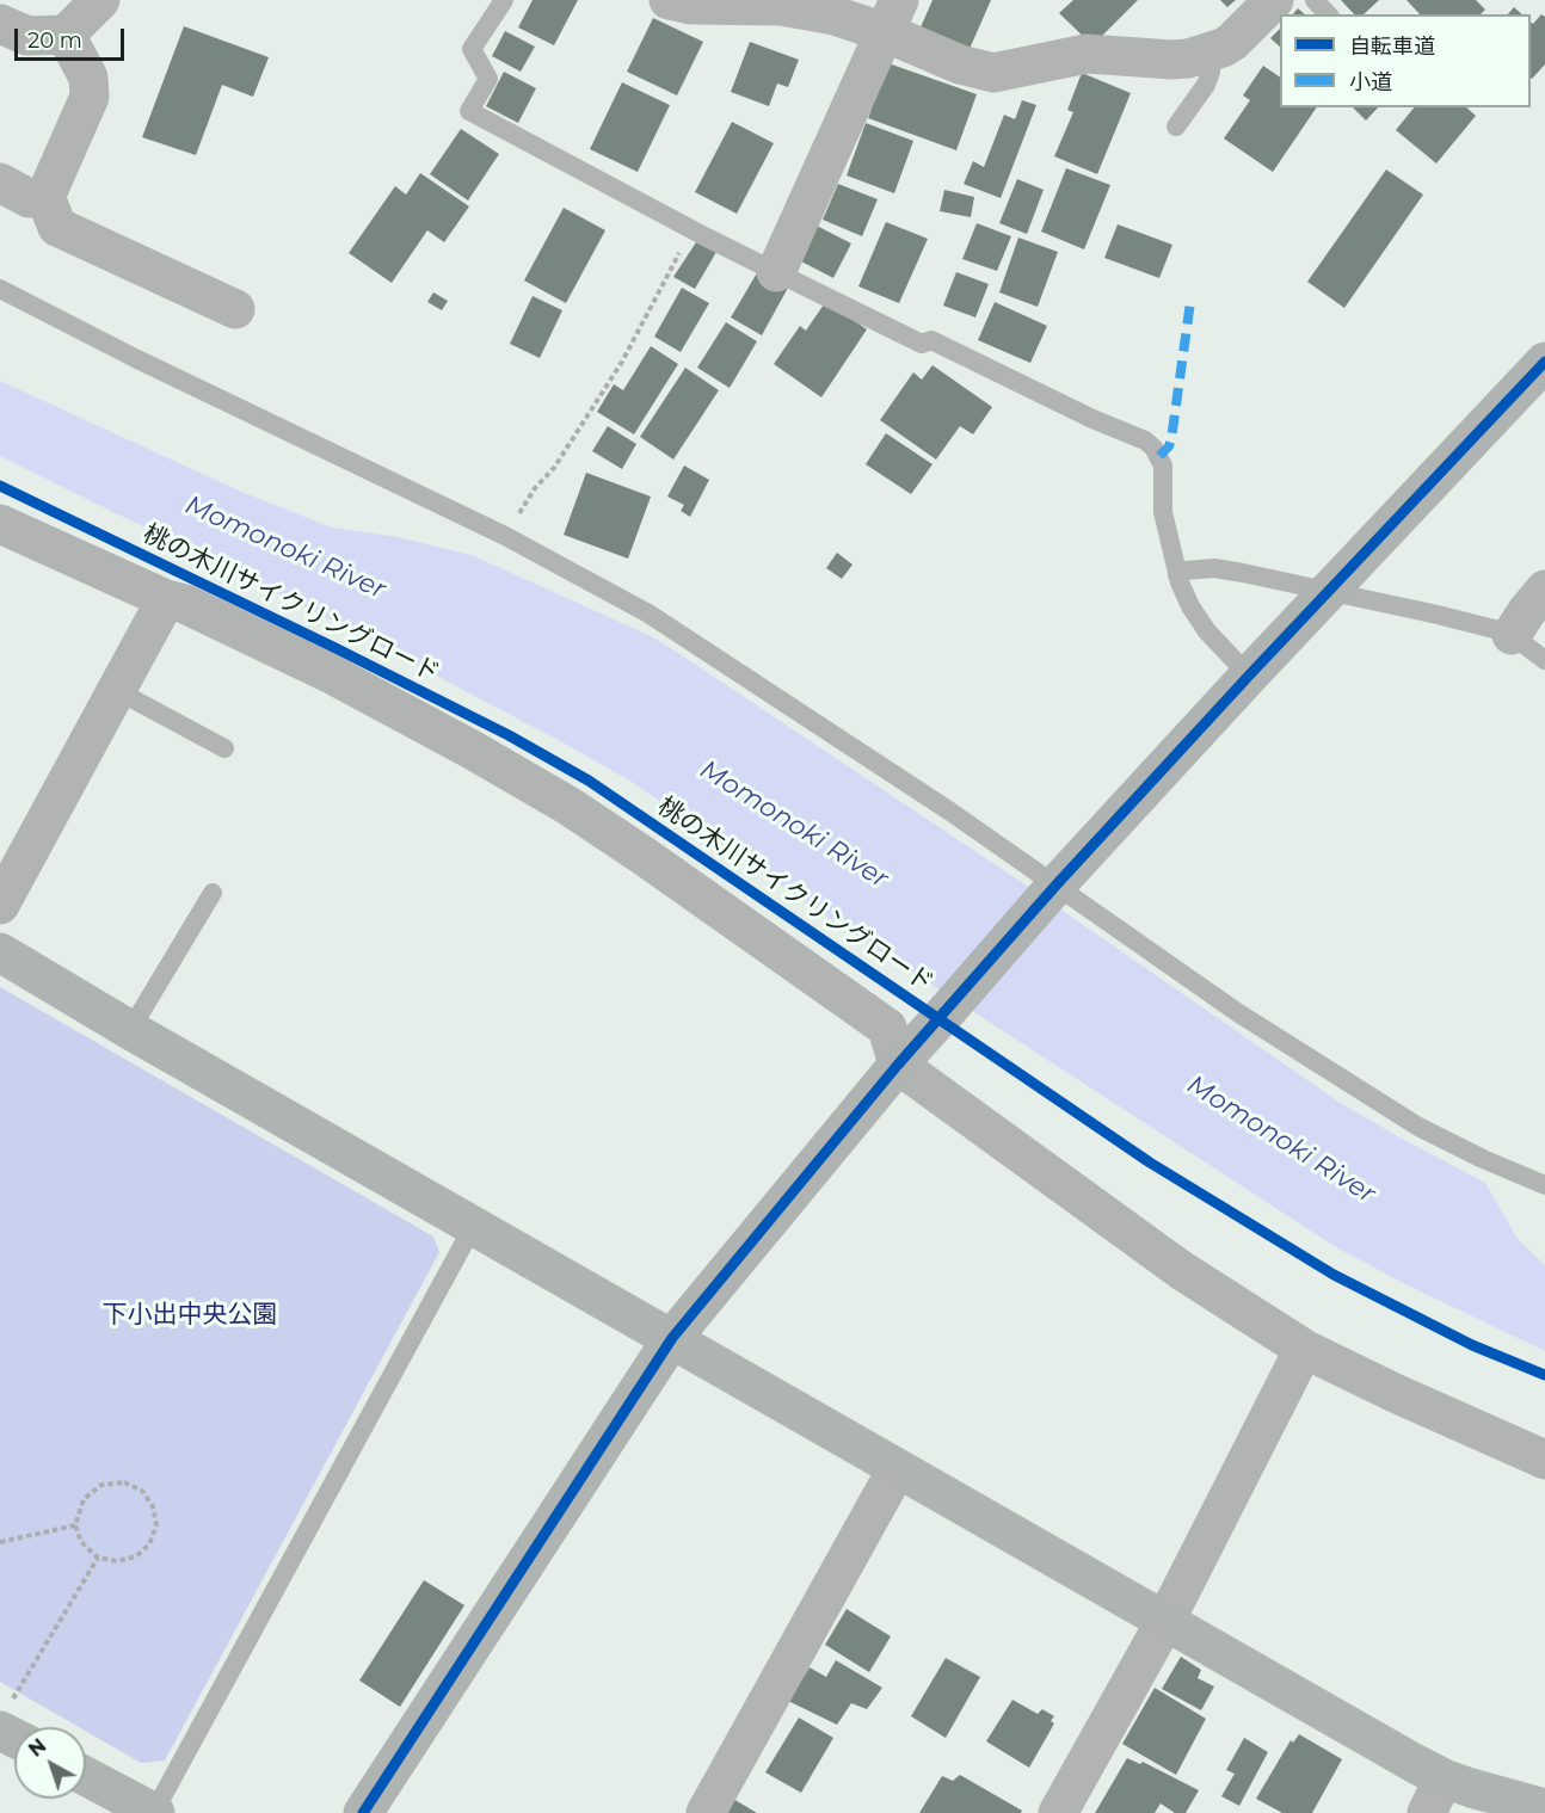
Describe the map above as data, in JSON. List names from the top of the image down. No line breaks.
{"streets":{"cycle path":["桃の木川サイクリングロード"]},"water":["Momonoki River"],"parks":["下小出中央公園"],"legend":["自転車道","小道"],"scale_bar":"20 m","north":"top left"}
